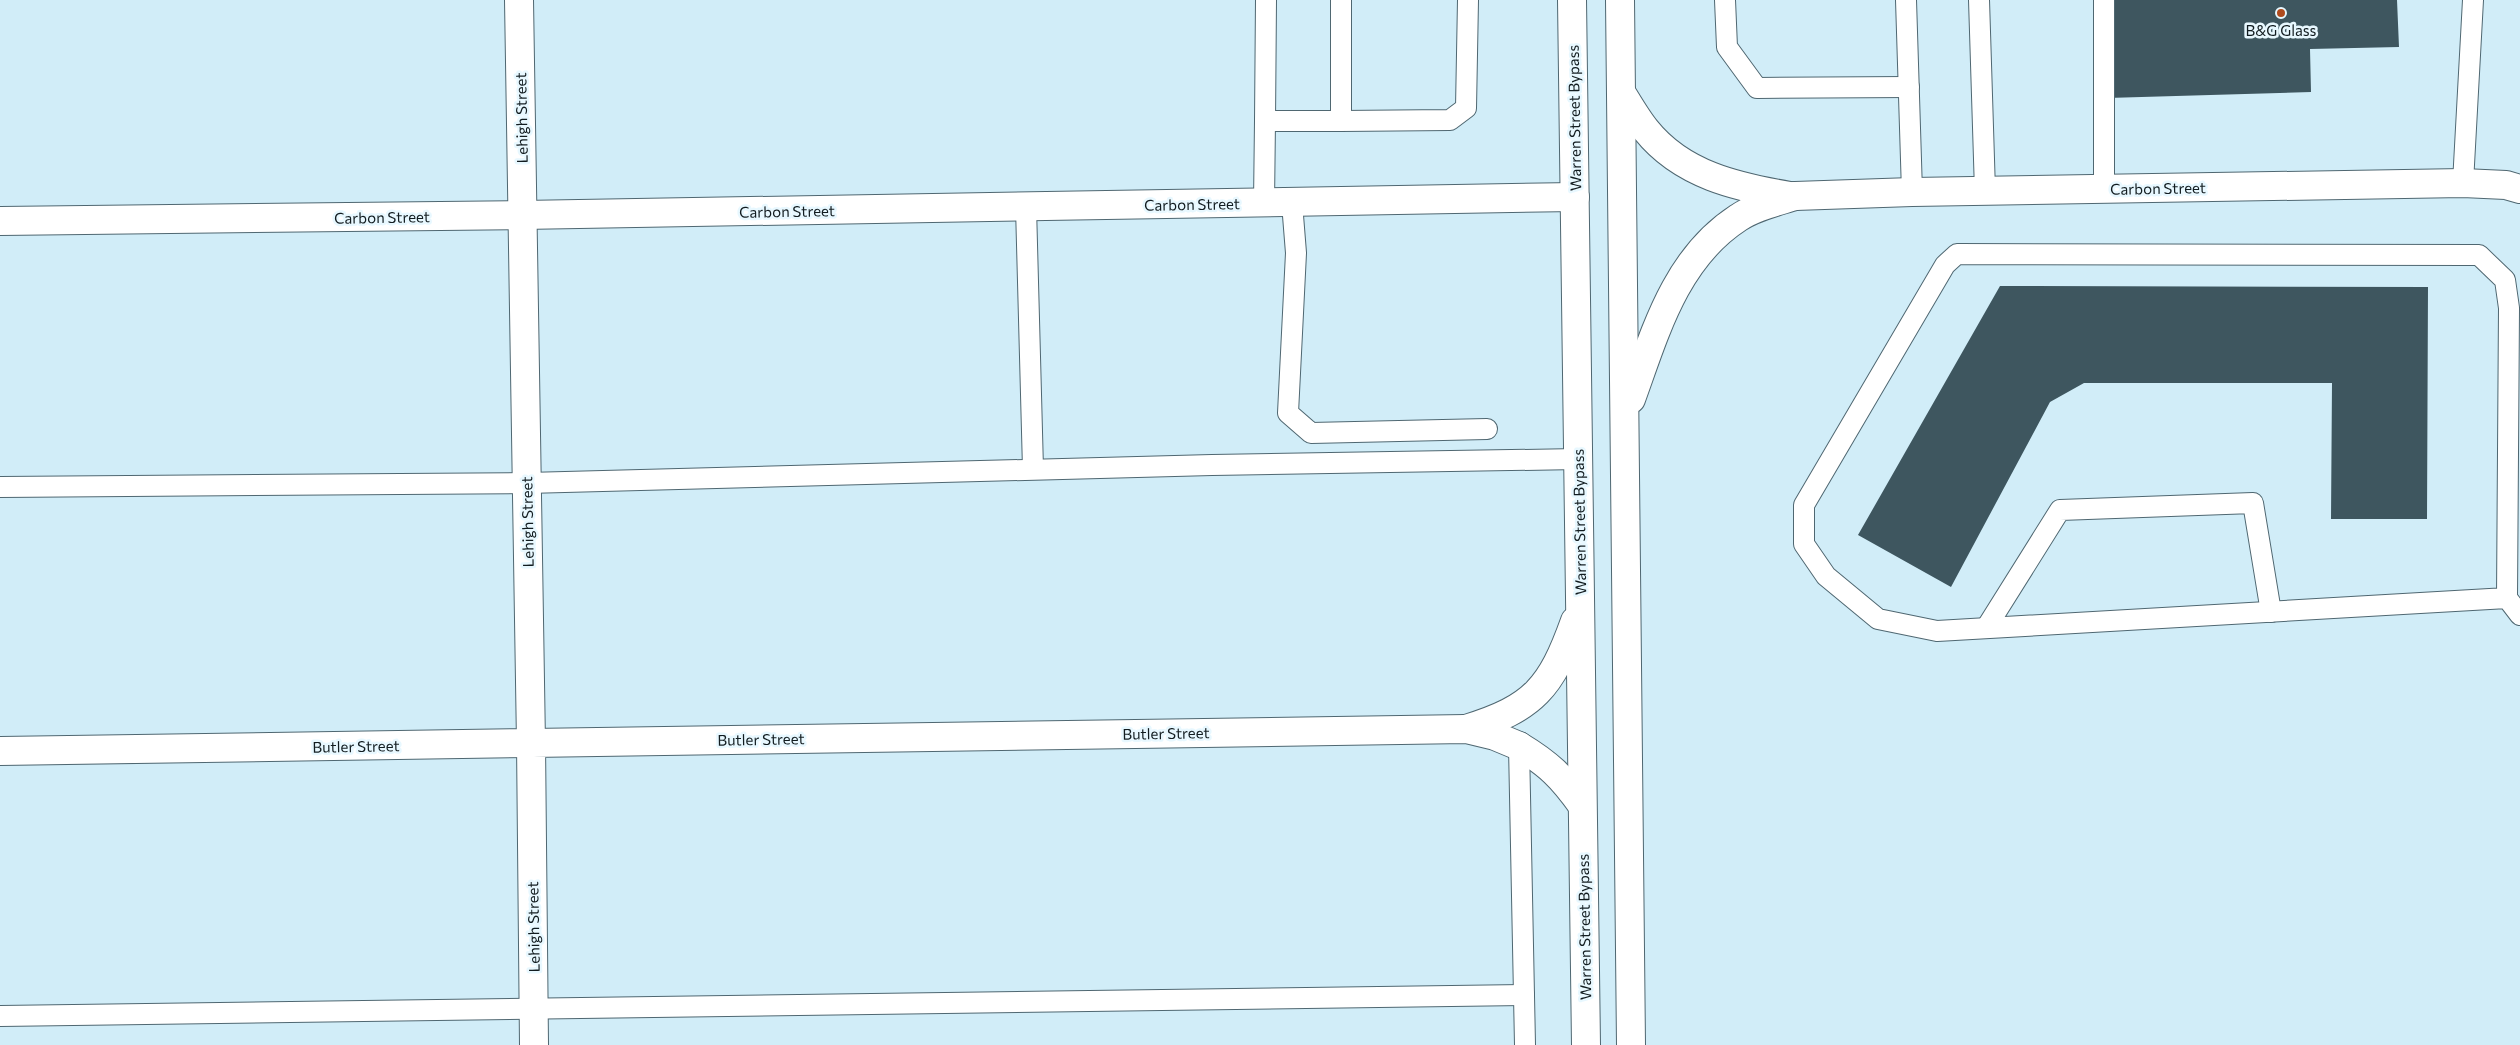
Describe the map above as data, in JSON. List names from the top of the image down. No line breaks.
{"streets":{"main road":["Lehigh Street","Warren Street Bypass","Carbon Street","Butler Street"]},"crossings":[["Lehigh Street","Carbon Street"],["Lehigh Street","Butler Street"],["Warren Street Bypass","Carbon Street"],["Warren Street Bypass","Butler Street"]],"places":["B&G Glass"]}
